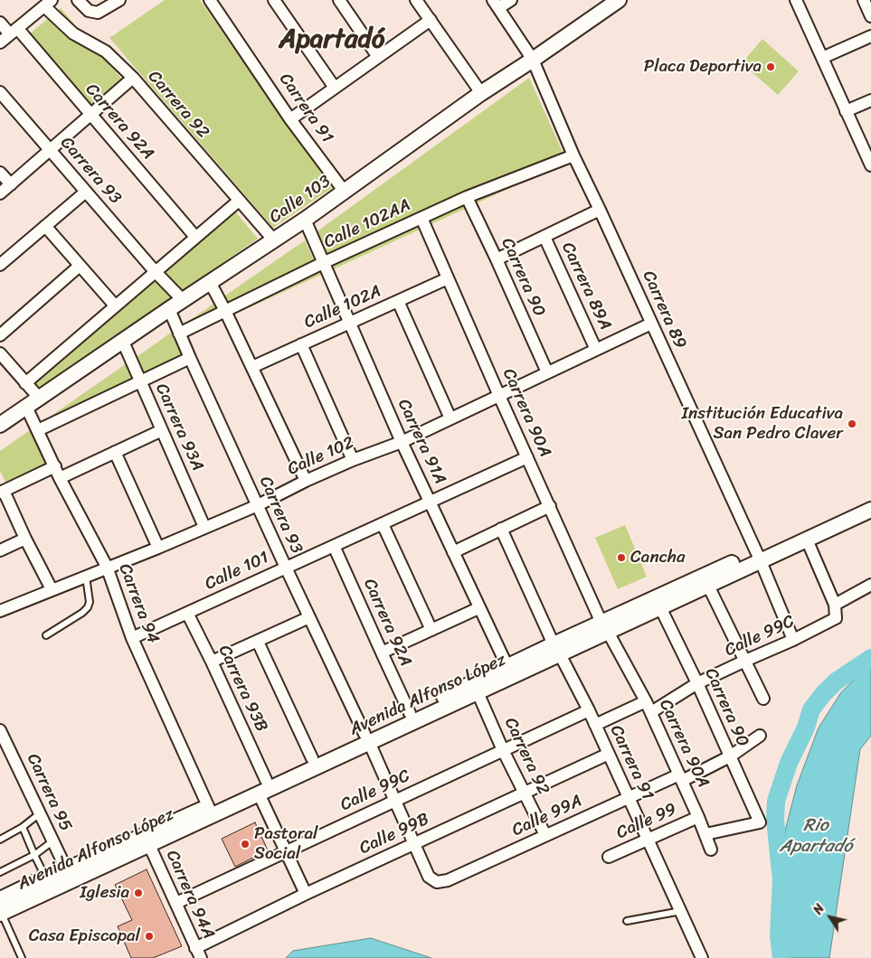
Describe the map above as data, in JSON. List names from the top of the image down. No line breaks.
{"streets":{"street":["Carrera 92","Carrera 91","Carrera 92A","Carrera 93","Calle 103","Calle 102AA","Carrera 90","Carrera 89A","Calle 102A","Carrera 89","Carrera 90A","Carrera 93A","Carrera 91A","Calle 102","Calle 101","Carrera 94","Calle 99C","Carrera 93B","Avenida Alfonso López","Carrera 95","Calle 99A","Calle 99","Calle 99B","Carrera 94A"]},"crossings":[["Carrera 92","Calle 103"],["Carrera 92","Calle 99C"],["Carrera 92","Avenida Alfonso López"],["Carrera 92","Calle 99A"],["Carrera 92","Calle 99B"],["Carrera 91","Calle 103"],["Carrera 91","Calle 99C"],["Carrera 91","Avenida Alfonso López"],["Carrera 91","Calle 99A"],["Carrera 91","Calle 99"],["Carrera 91","Calle 99B"],["Carrera 92A","Calle 101"],["Carrera 92A","Avenida Alfonso López"],["Carrera 93","Calle 103"],["Carrera 93","Calle 102AA"],["Carrera 93","Calle 102"],["Carrera 93","Calle 101"],["Carrera 93","Calle 99C"],["Carrera 93","Avenida Alfonso López"],["Carrera 93","Calle 99A"],["Carrera 93","Calle 99B"],["Calle 103","Carrera 89"],["Calle 103","Carrera 93A"],["Calle 103","Carrera 91A"],["Calle 103","Carrera 94"],["Calle 102AA","Carrera 90"],["Calle 102AA","Carrera 89"],["Calle 102AA","Carrera 90A"],["Calle 102AA","Carrera 91A"],["Carrera 90","Carrera 90A"],["Carrera 90","Calle 102"],["Carrera 90","Calle 99C"],["Carrera 90","Avenida Alfonso López"],["Carrera 90","Calle 99A"],["Carrera 89A","Calle 102"],["Calle 102A","Carrera 90A"],["Calle 102A","Carrera 91A"],["Carrera 89","Calle 102"],["Carrera 89","Calle 99C"],["Carrera 89","Avenida Alfonso López"],["Carrera 90A","Calle 102"],["Carrera 90A","Calle 101"],["Carrera 90A","Calle 99C"],["Carrera 90A","Avenida Alfonso López"],["Carrera 90A","Calle 99A"],["Carrera 90A","Calle 99"],["Carrera 93A","Calle 102"],["Carrera 91A","Calle 102"],["Carrera 91A","Calle 101"],["Carrera 91A","Avenida Alfonso López"],["Calle 102","Carrera 94"],["Calle 101","Carrera 94"],["Calle 101","Carrera 93B"],["Carrera 94","Avenida Alfonso López"],["Calle 99C","Carrera 94A"],["Carrera 93B","Avenida Alfonso López"],["Avenida Alfonso López","Carrera 95"],["Avenida Alfonso López","Carrera 94A"],["Calle 99B","Carrera 94A"]],"districts":["Apartadó"],"water":["Rio Apartadó"],"places":["Placa Deportiva","Institución Educativa San Pedro Claver","Cancha","Pastoral Social","Iglesia","Casa Episcopal"],"north":"top left"}
